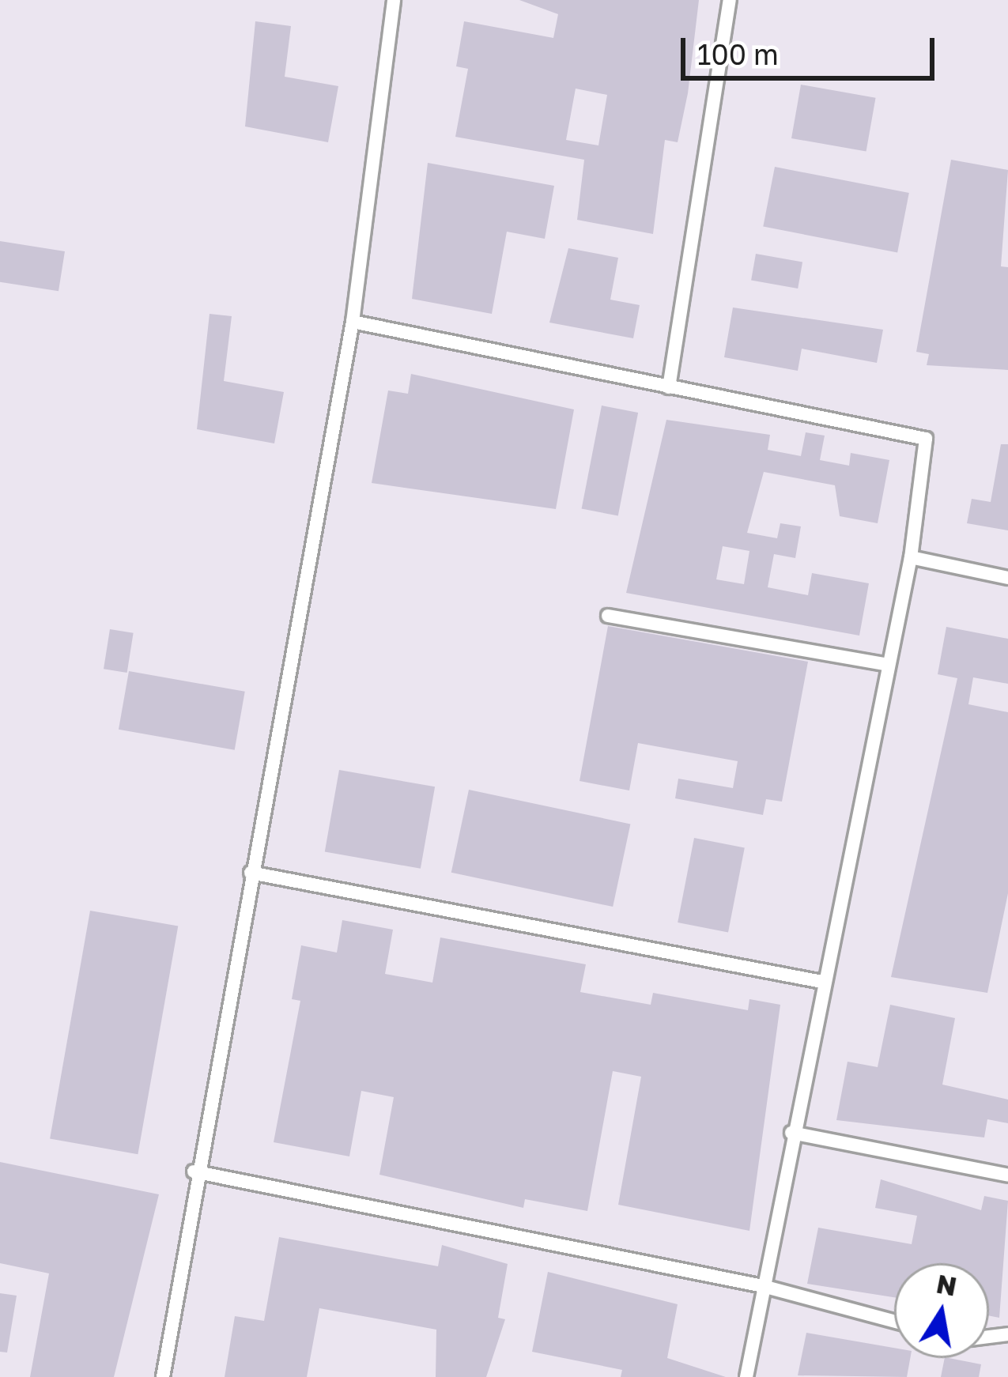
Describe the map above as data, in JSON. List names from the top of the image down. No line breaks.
{"scale_bar":"100 m","north":"top"}
